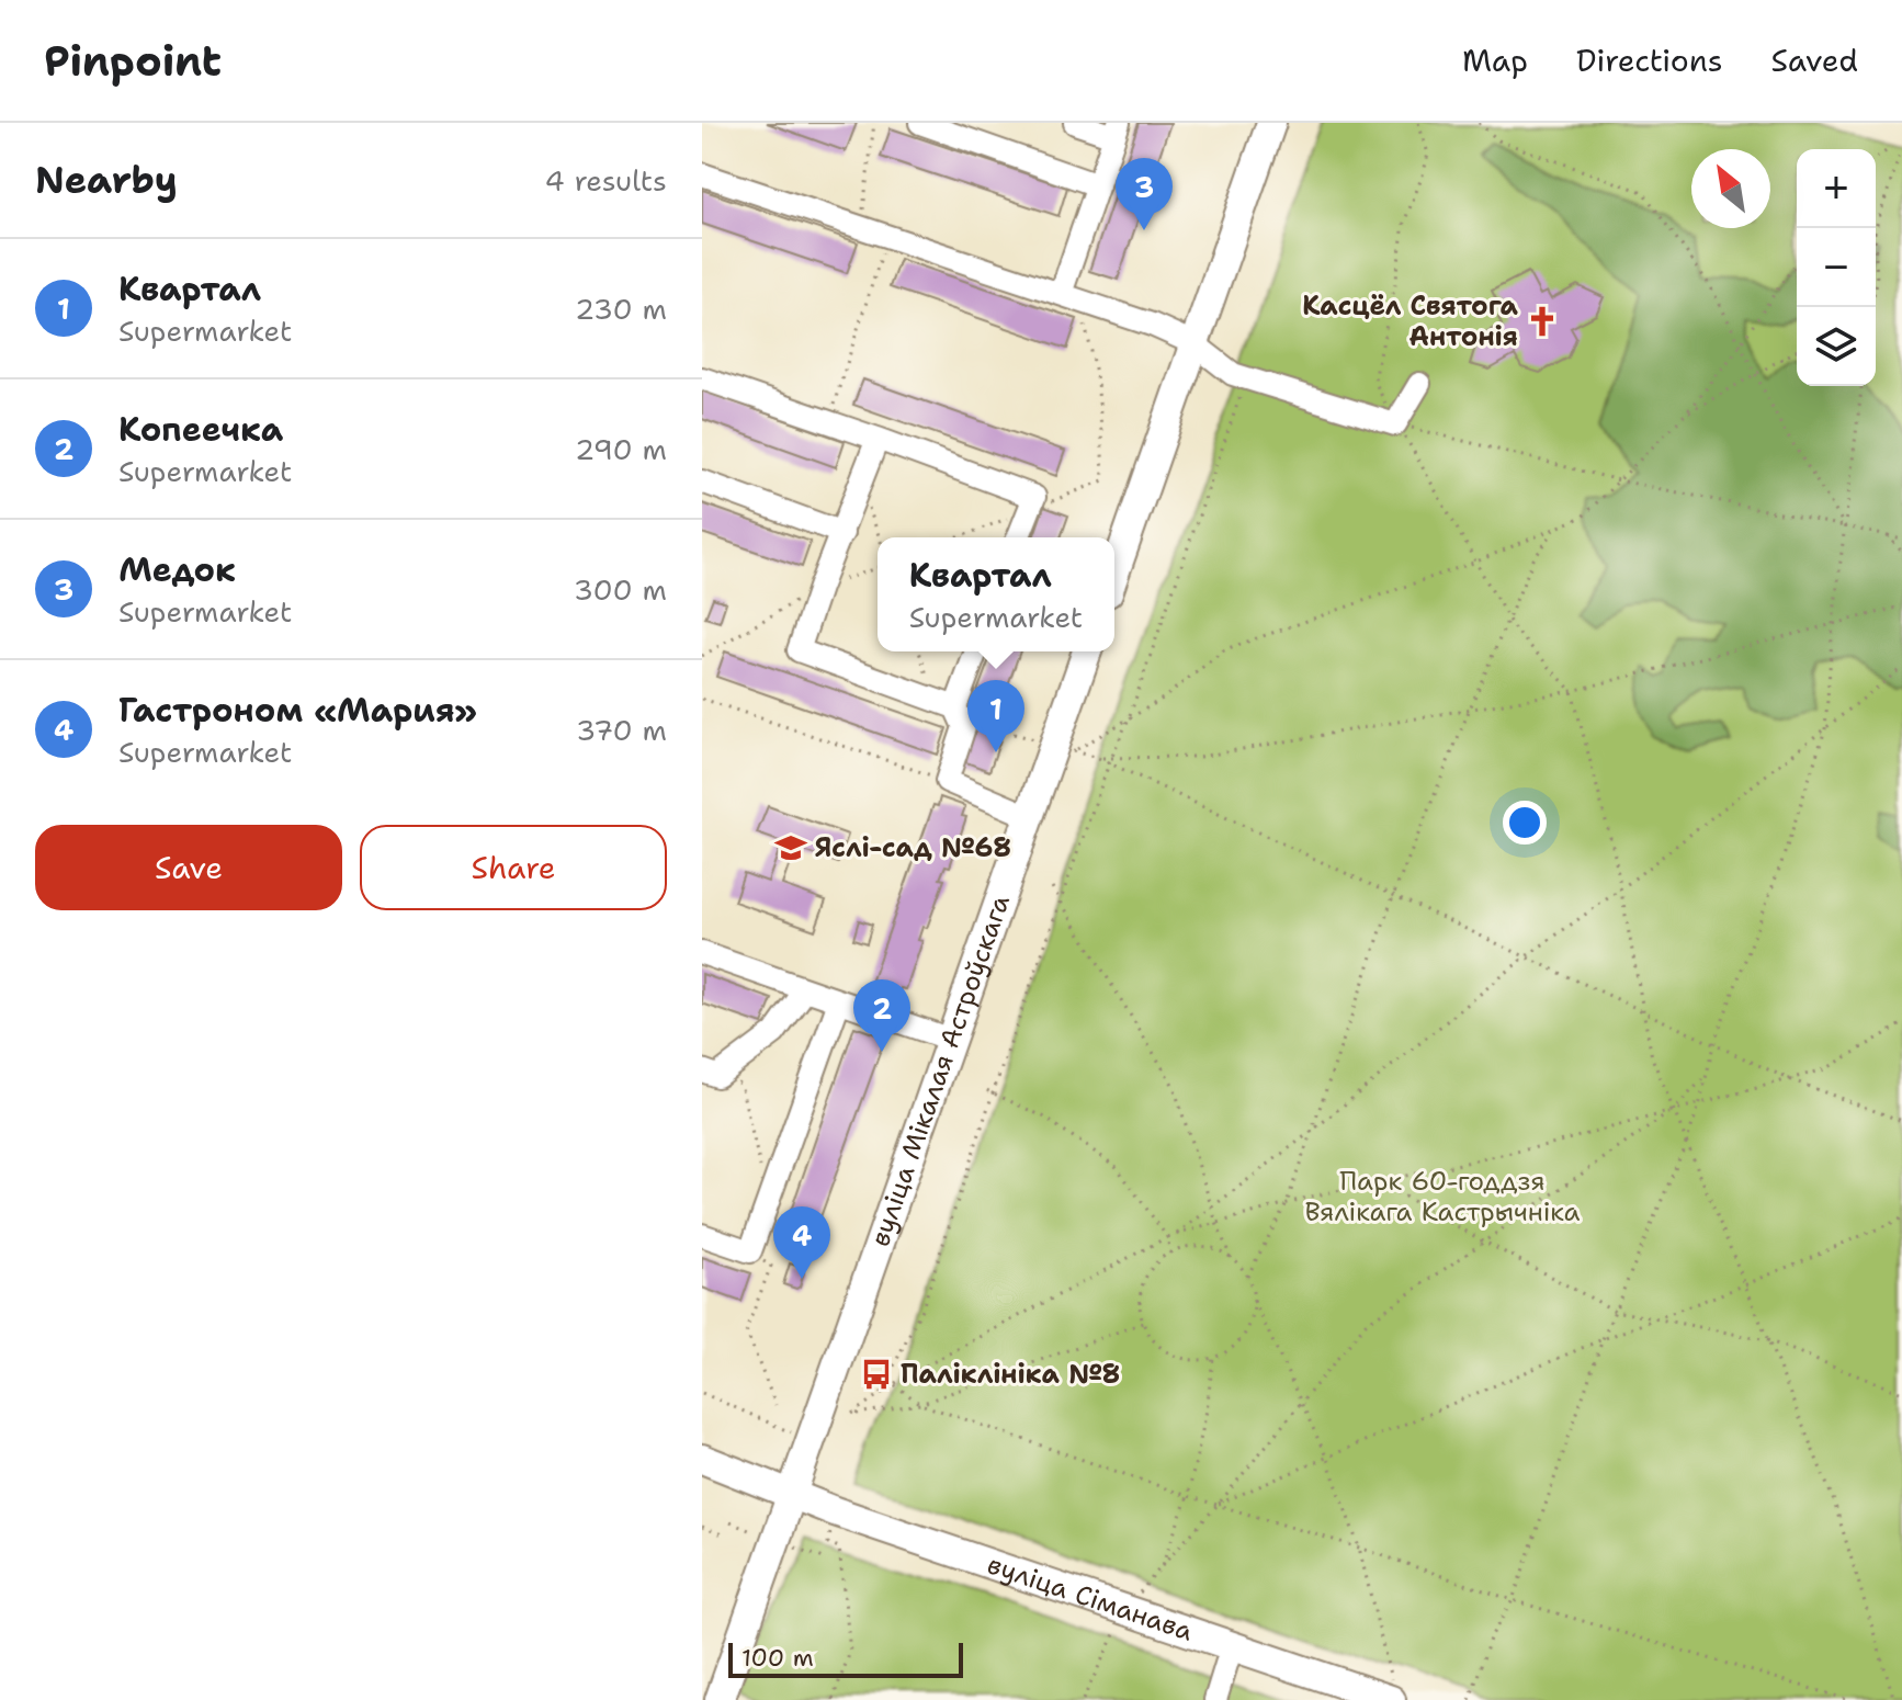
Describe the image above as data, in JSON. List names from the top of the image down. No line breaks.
{"streets":{"main road":["вуліца Мікалая Астроўскага","вуліца Сіманава"]},"crossings":[["вуліца Мікалая Астроўскага","вуліца Сіманава"]],"parks":["Парк 60-годдзя Вялікага Кастрычніка"],"places":{"church":["Касцёл Святога Антонія"],"school or university":["Яслі-сад №68"],"bus stop":["Паліклініка №8"]},"scale_bar":"100 m","north":"top left","page":{"header":"Pinpoint","nav":["Map","Directions","Saved"],"heading":["Nearby","4 results"],"map_buttons":["+","−"],"pins":["3","1","2","4"],"list":[{"mark":"1","name":"Квартал","note":"Supermarket","value":"230 m"},{"mark":"2","name":"Копеечка","note":"Supermarket","value":"290 m"},{"mark":"3","name":"Медок","note":"Supermarket","value":"300 m"},{"mark":"4","name":"Гастроном «Мария»","note":"Supermarket","value":"370 m"}],"popup":["Квартал","Supermarket"],"buttons":["Save","Share"],"scale":"100 m"}}
